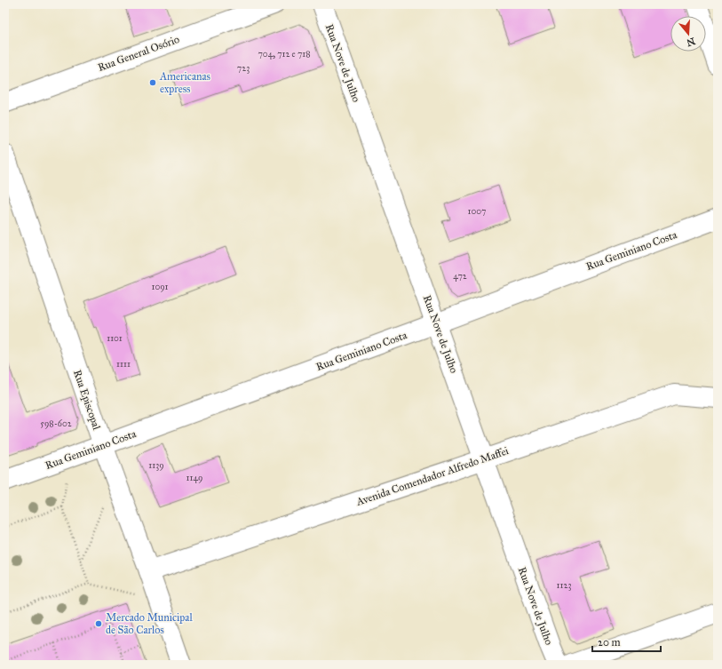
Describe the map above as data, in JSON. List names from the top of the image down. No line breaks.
{"streets":{"main road":["Rua General Osório","Rua Nove de Julho","Rua Geminiano Costa","Rua Episcopal","Avenida Comendador Alfredo Maffei"]},"crossings":[["Rua Nove de Julho","Rua Geminiano Costa"],["Rua Nove de Julho","Avenida Comendador Alfredo Maffei"],["Rua Geminiano Costa","Rua Episcopal"],["Rua Episcopal","Avenida Comendador Alfredo Maffei"]],"places":["Americanas express","Mercado Municipal de São Carlos"],"house_numbers":["704, 712 e 718","723","1007","472","1091","1101","1111","598-602","1139","1149","1123"],"scale_bar":"20 m","north":"bottom"}
